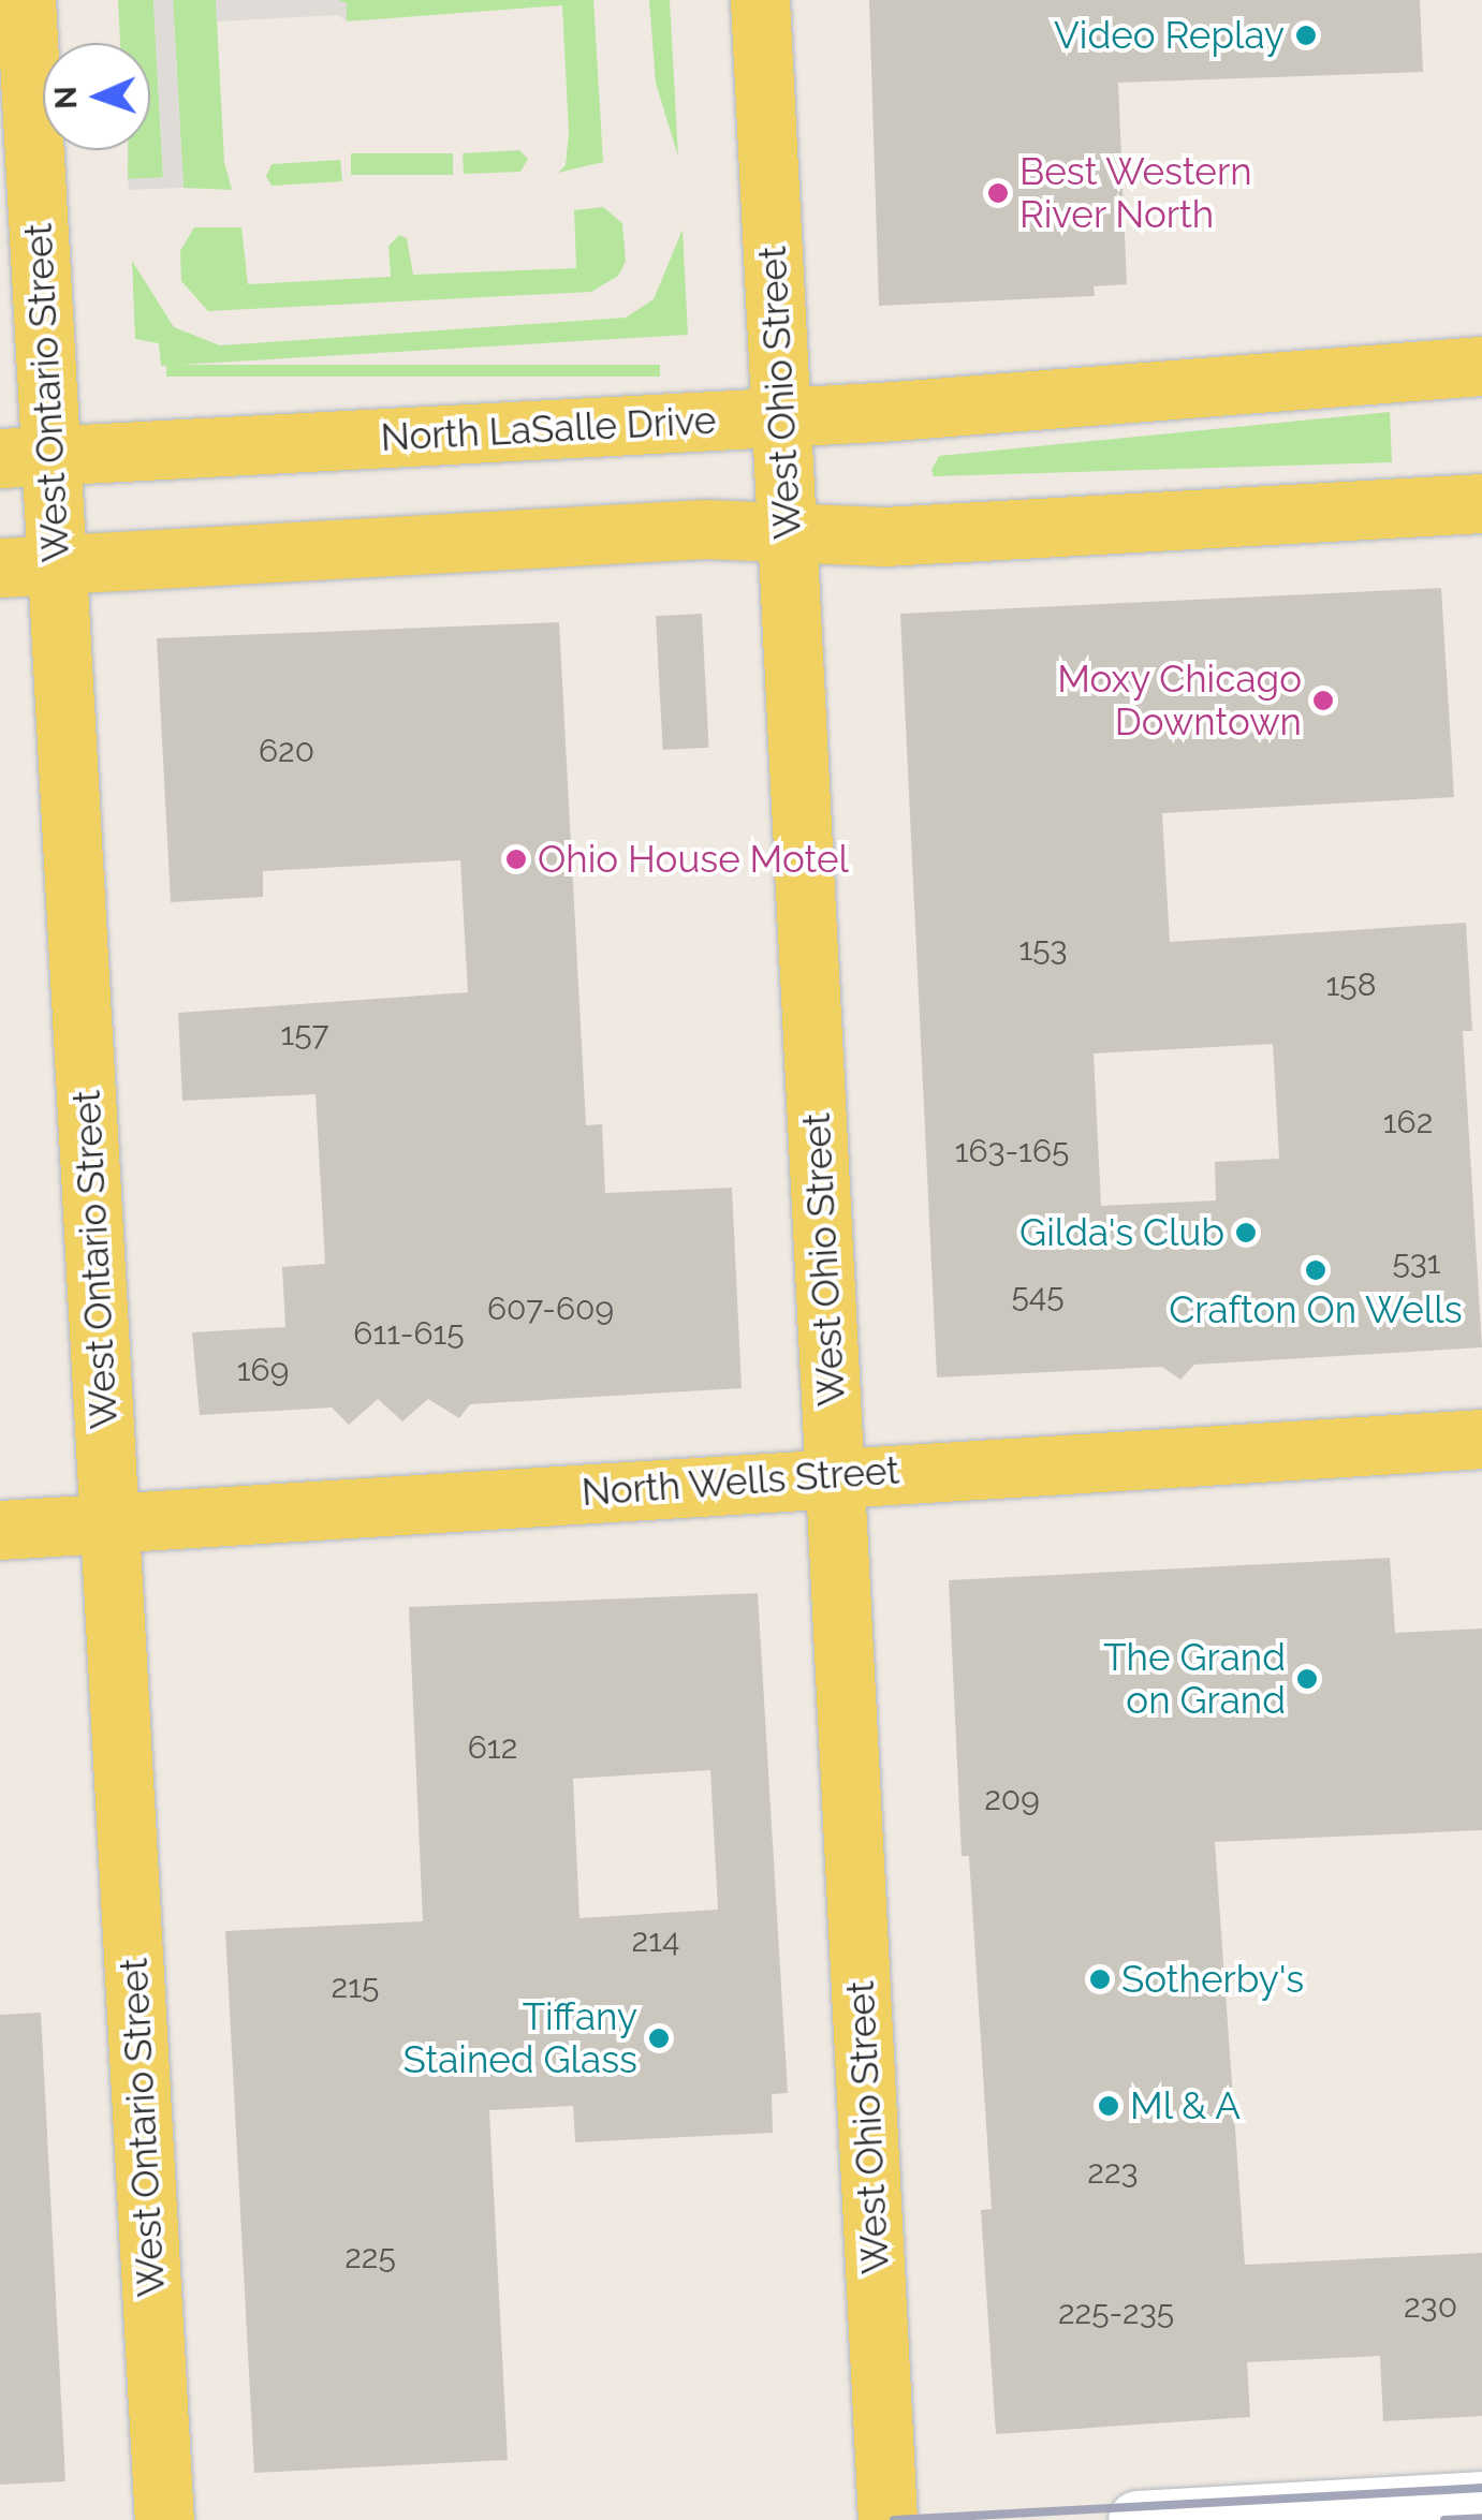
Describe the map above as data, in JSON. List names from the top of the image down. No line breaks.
{"streets":{"main road":["West Ontario Street","West Ohio Street","North LaSalle Drive","North Wells Street"]},"crossings":[["West Ontario Street","North LaSalle Drive"],["West Ontario Street","North Wells Street"],["West Ohio Street","North LaSalle Drive"],["West Ohio Street","North Wells Street"]],"places":["Video Replay","Best Western River North","Moxy Chicago Downtown","Ohio House Motel","Gilda's Club","Crafton On Wells","The Grand on Grand","Sotherby's","Tiffany Stained Glass","Ml & A"],"house_numbers":["620","153","158","157","162","163-165","531","545","607-609","611-615","169","612","209","214","215","223","225","230","225-235"],"north":"left"}
